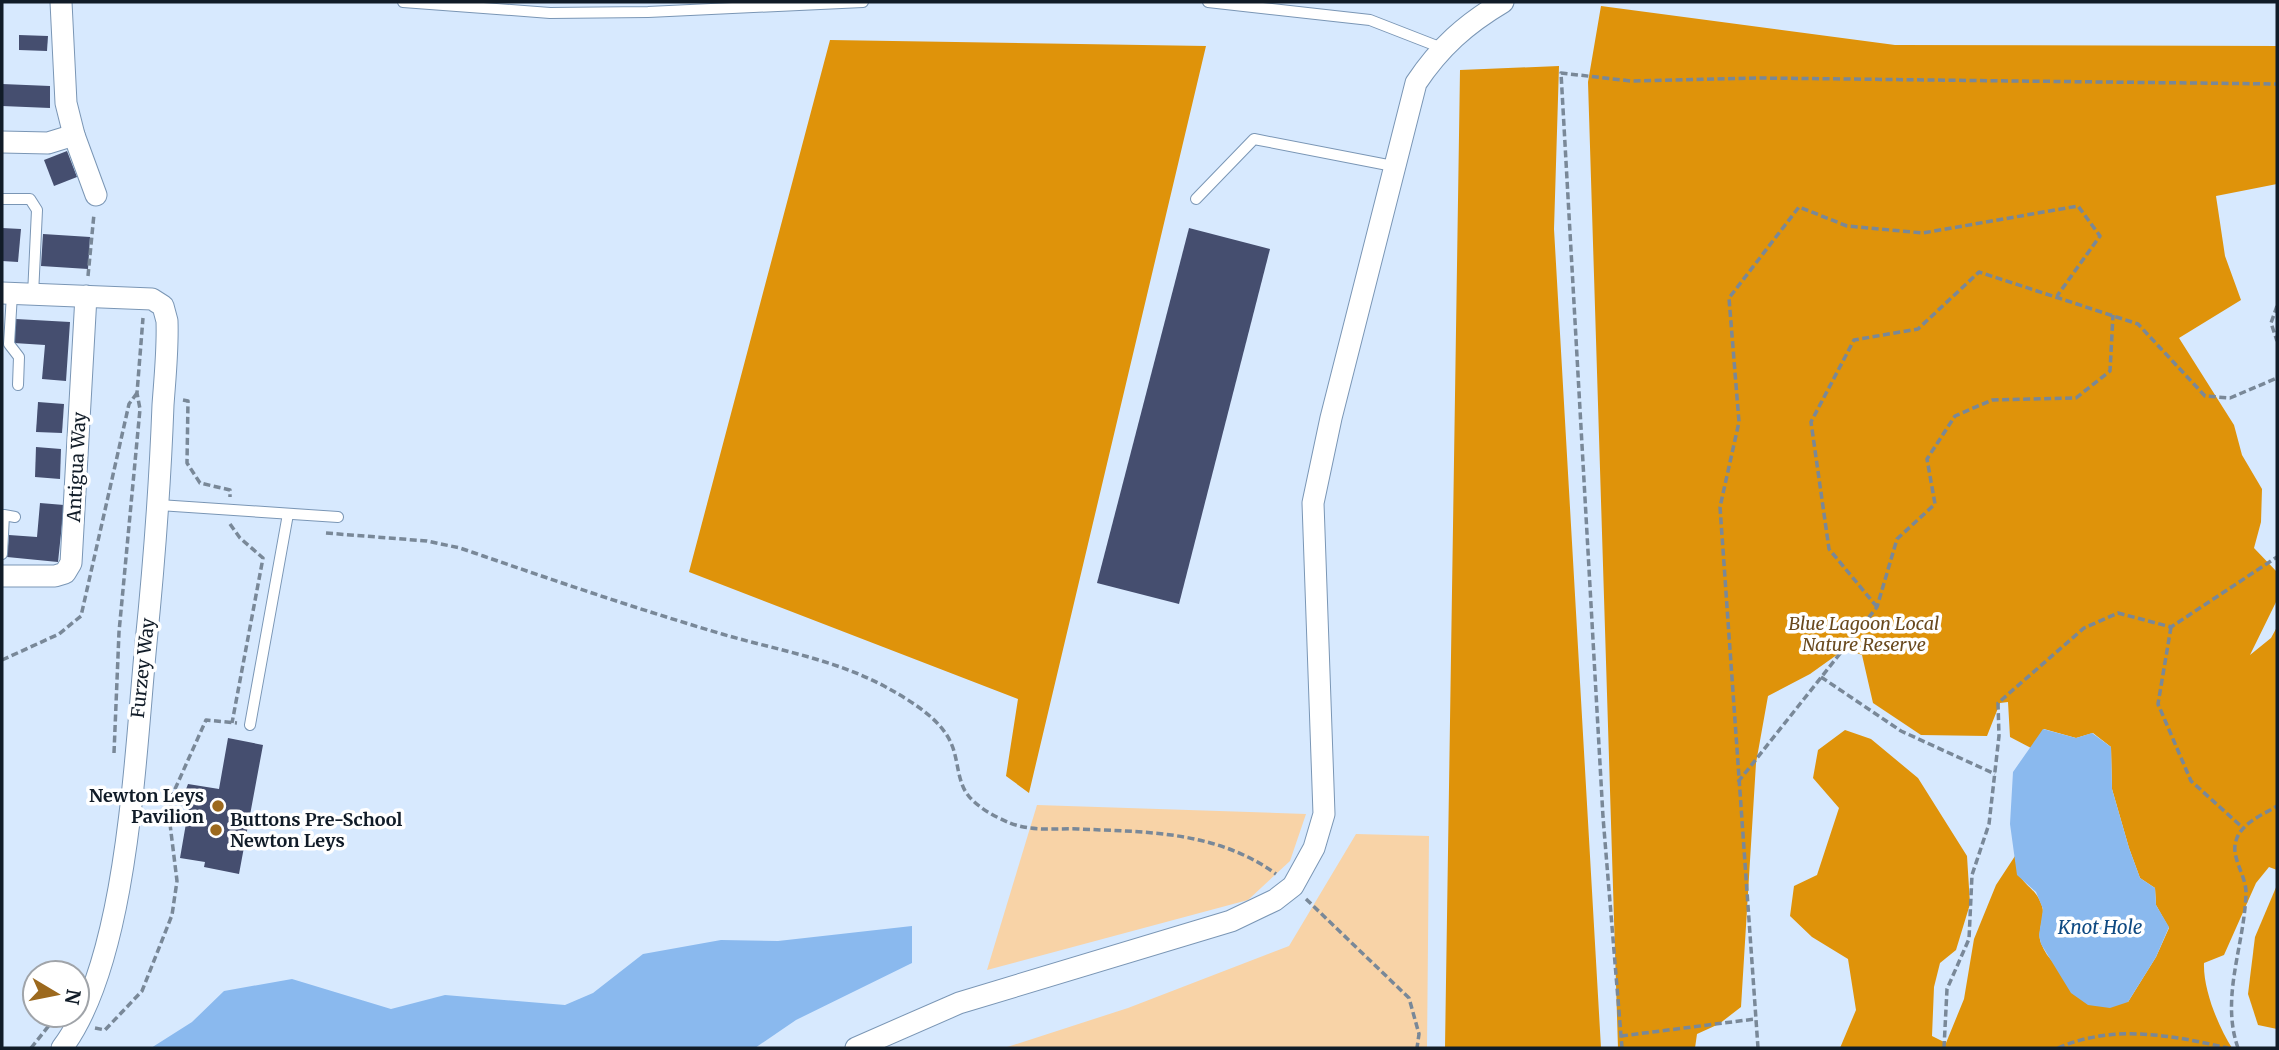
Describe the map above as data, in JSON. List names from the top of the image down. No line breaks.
{"streets":{"street":["Antigua Way","Furzey Way"]},"water":["Knot Hole"],"parks":["Blue Lagoon Local Nature Reserve"],"places":["Newton Leys Pavilion","Buttons Pre-School Newton Leys"],"north":"right"}
